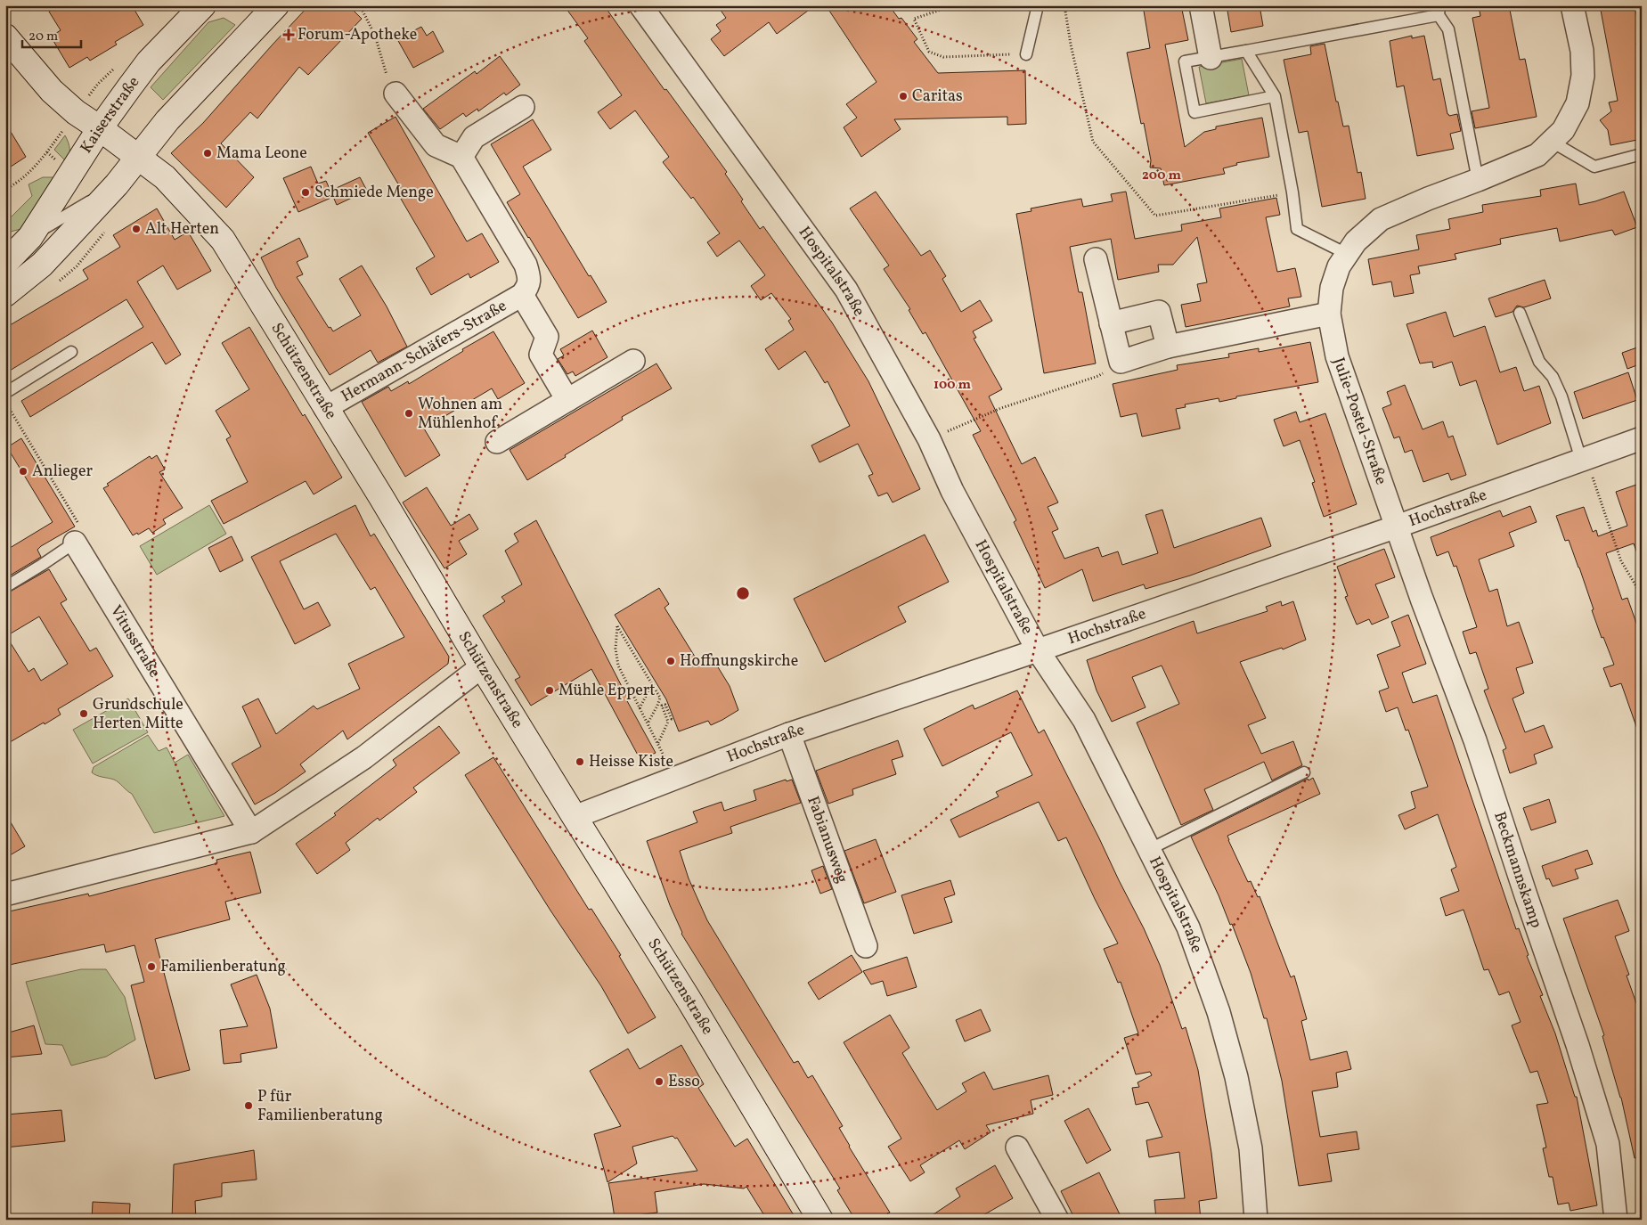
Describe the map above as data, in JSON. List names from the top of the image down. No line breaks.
{"streets":{"main road":["Kaiserstraße","Schützenstraße"],"street":["Hospitalstraße","Hermann-Schäfers-Straße","Julie-Postel-Straße","Hochstraße","Vitusstraße","Fabianusweg","Beckmannskamp"]},"crossings":[["Kaiserstraße","Schützenstraße"],["Hospitalstraße","Hochstraße"],["Hermann-Schäfers-Straße","Schützenstraße"],["Schützenstraße","Hochstraße"],["Julie-Postel-Straße","Hochstraße"],["Julie-Postel-Straße","Beckmannskamp"],["Hochstraße","Fabianusweg"],["Hochstraße","Beckmannskamp"]],"places":{"health":["Forum-Apotheke"],"other":["Caritas","Mama Leone","Schmiede Menge","Alt Herten","Wohnen am Mühlenhof","Anlieger","Hoffnungskirche","Mühle Eppert","Grundschule Herten Mitte","Heisse Kiste","Familienberatung","Esso","P für Familienberatung"]},"scale_bar":"20 m","rings":["200 m","100 m"]}
